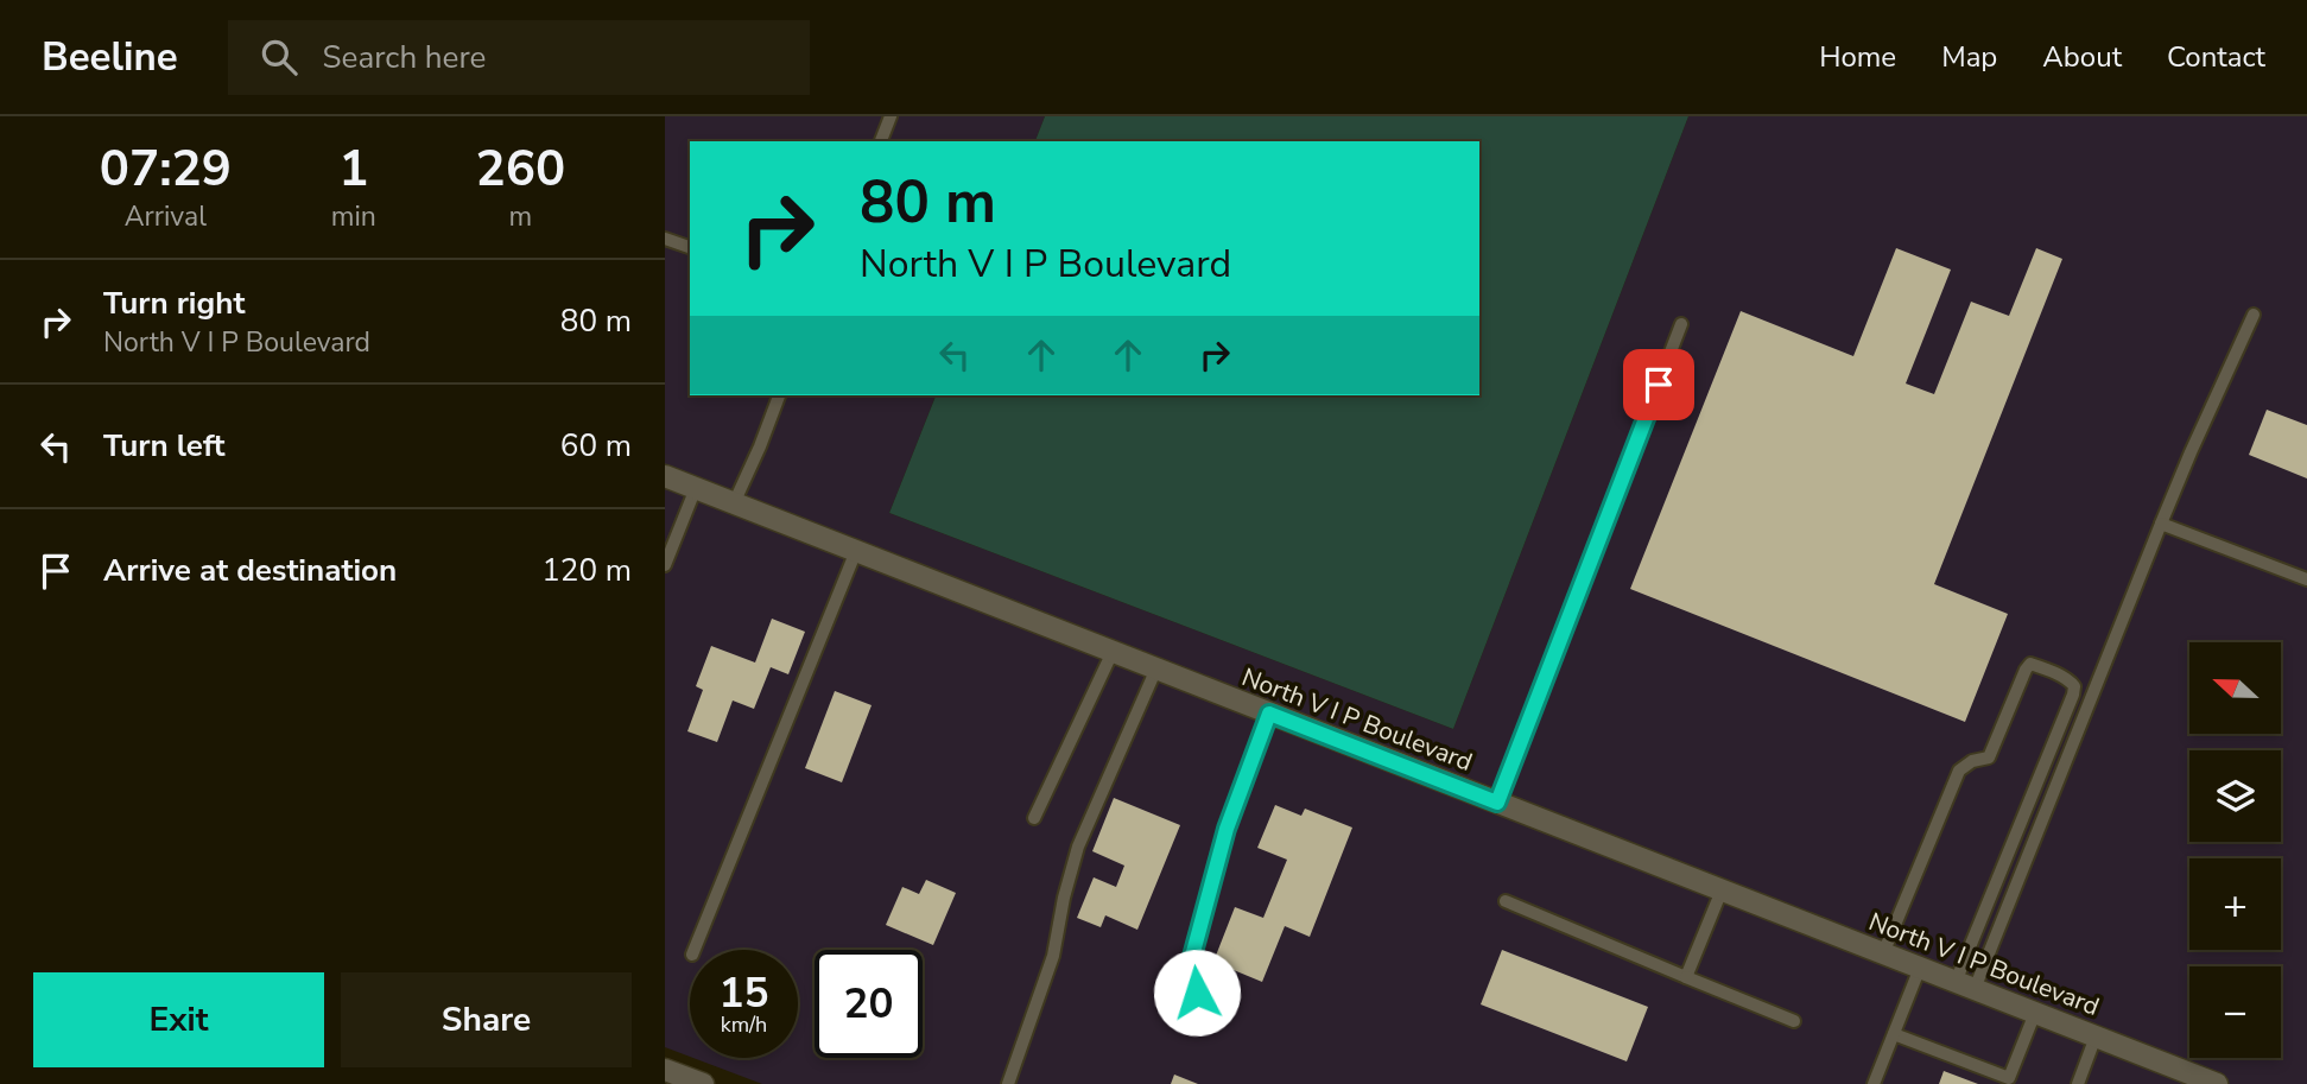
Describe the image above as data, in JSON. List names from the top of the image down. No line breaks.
{"streets":{"street":["North V I P Boulevard"]},"north":"left","page":{"header":"Beeline","search":"Search here","nav":["Home","Map","About","Contact"],"eta":["07:29","Arrival","1","min","260","m"],"turn":["80 m","North V I P Boulevard"],"list":[{"name":"Turn right","note":"North V I P Boulevard","value":"80 m"},{"name":"Turn left","value":"60 m"},{"name":"Arrive at destination","value":"120 m"}],"map_buttons":["+","−"],"speed":"15 km/h","limit":"20","buttons":["Exit","Share"]}}
